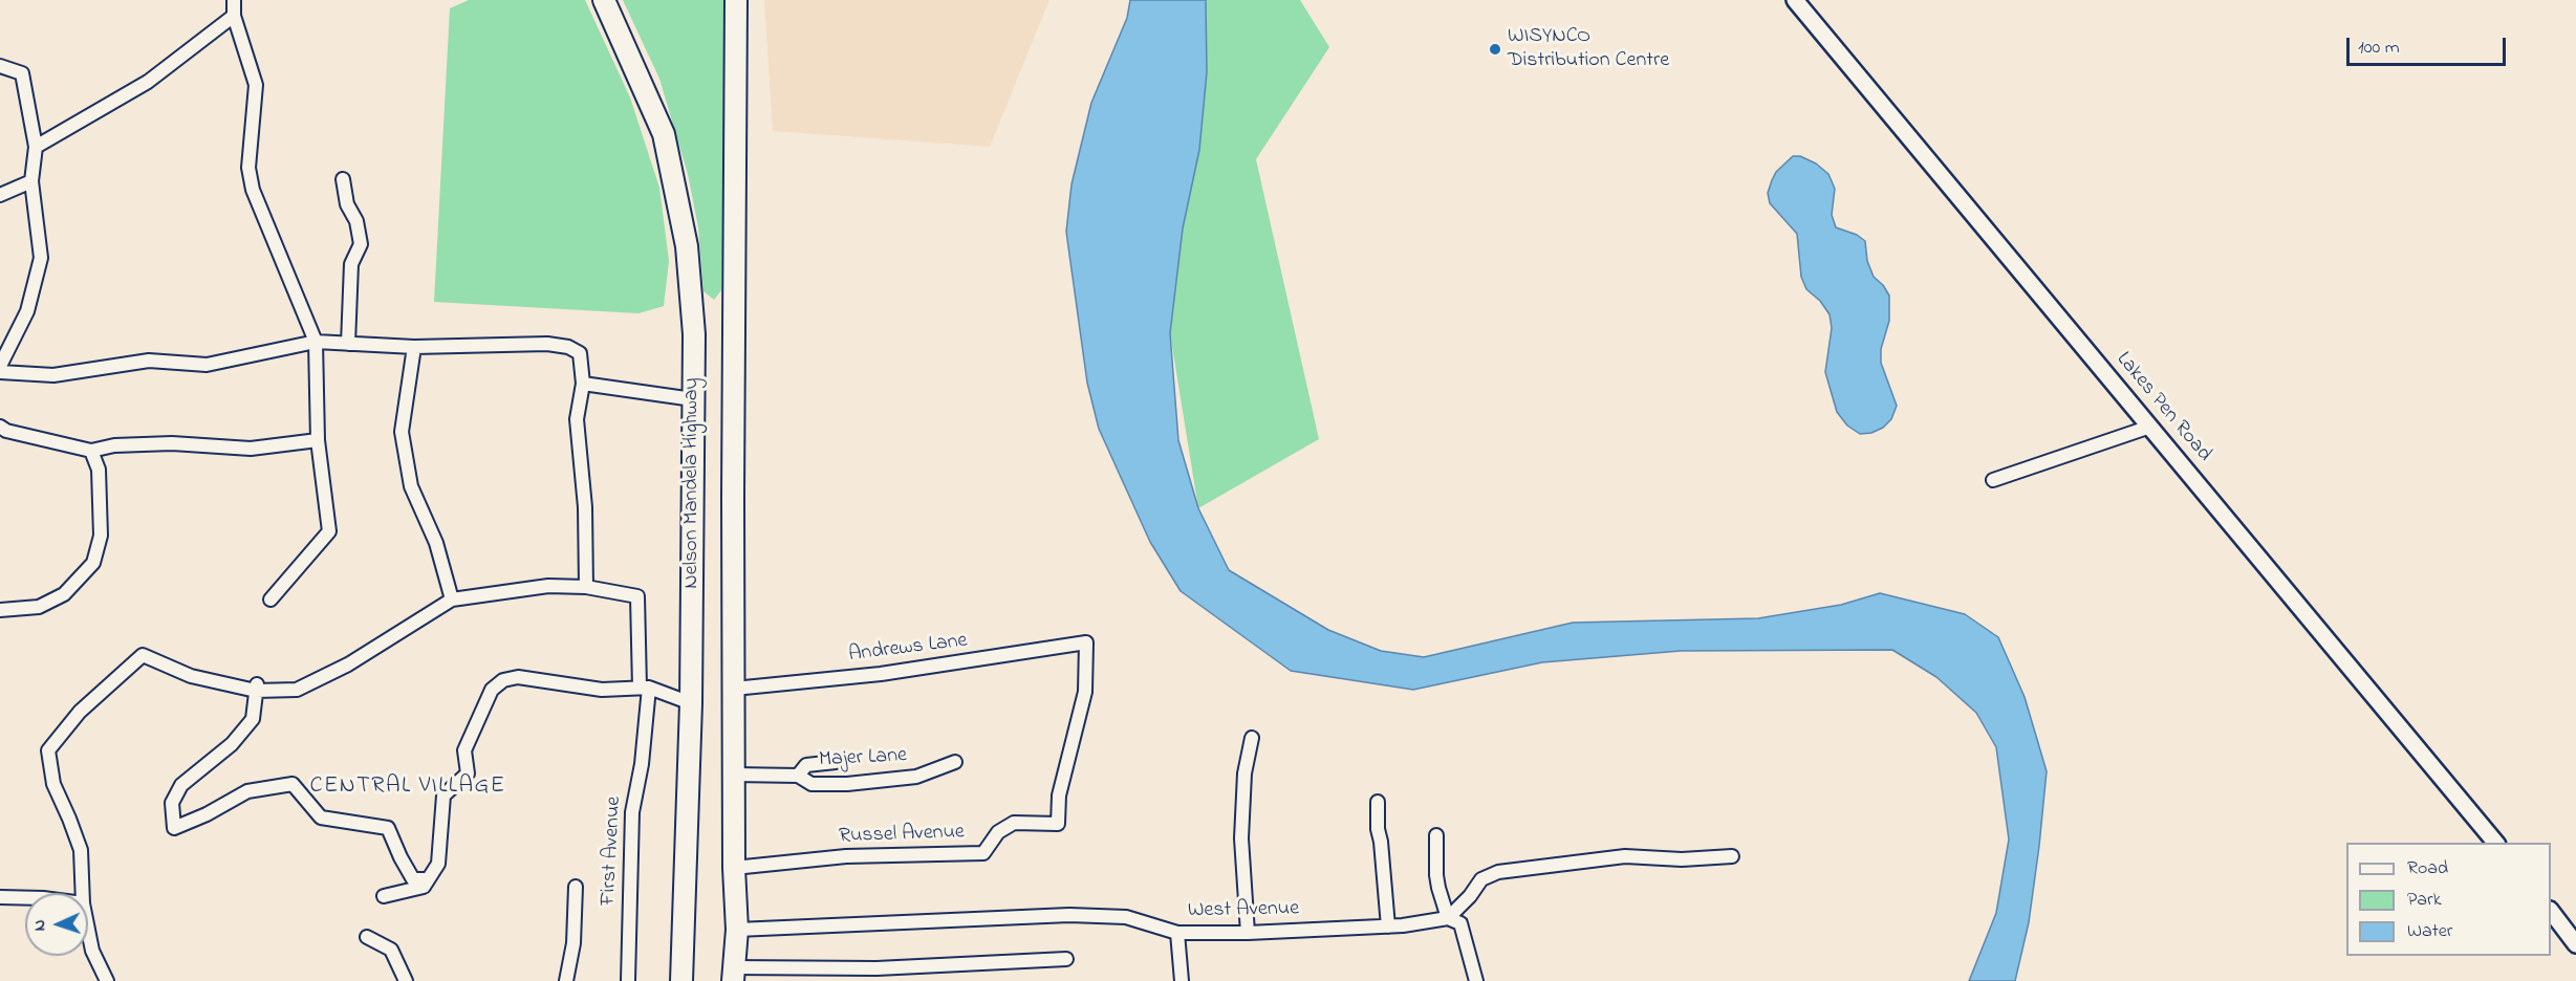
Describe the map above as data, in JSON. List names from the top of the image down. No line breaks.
{"streets":{"highway":["Nelson Mandela Highway"],"street":["Lakes Pen Road","Andrews Lane","Majer Lane","Russel Avenue","First Avenue","West Avenue"]},"crossings":[["Nelson Mandela Highway","Andrews Lane"],["Nelson Mandela Highway","Majer Lane"],["Nelson Mandela Highway","Russel Avenue"],["Nelson Mandela Highway","West Avenue"],["Andrews Lane","Russel Avenue"]],"districts":["CENTRAL VILLAGE"],"places":["WISYNCO Distribution Centre"],"legend":["Road","Park","Water"],"scale_bar":"100 m","north":"left"}
